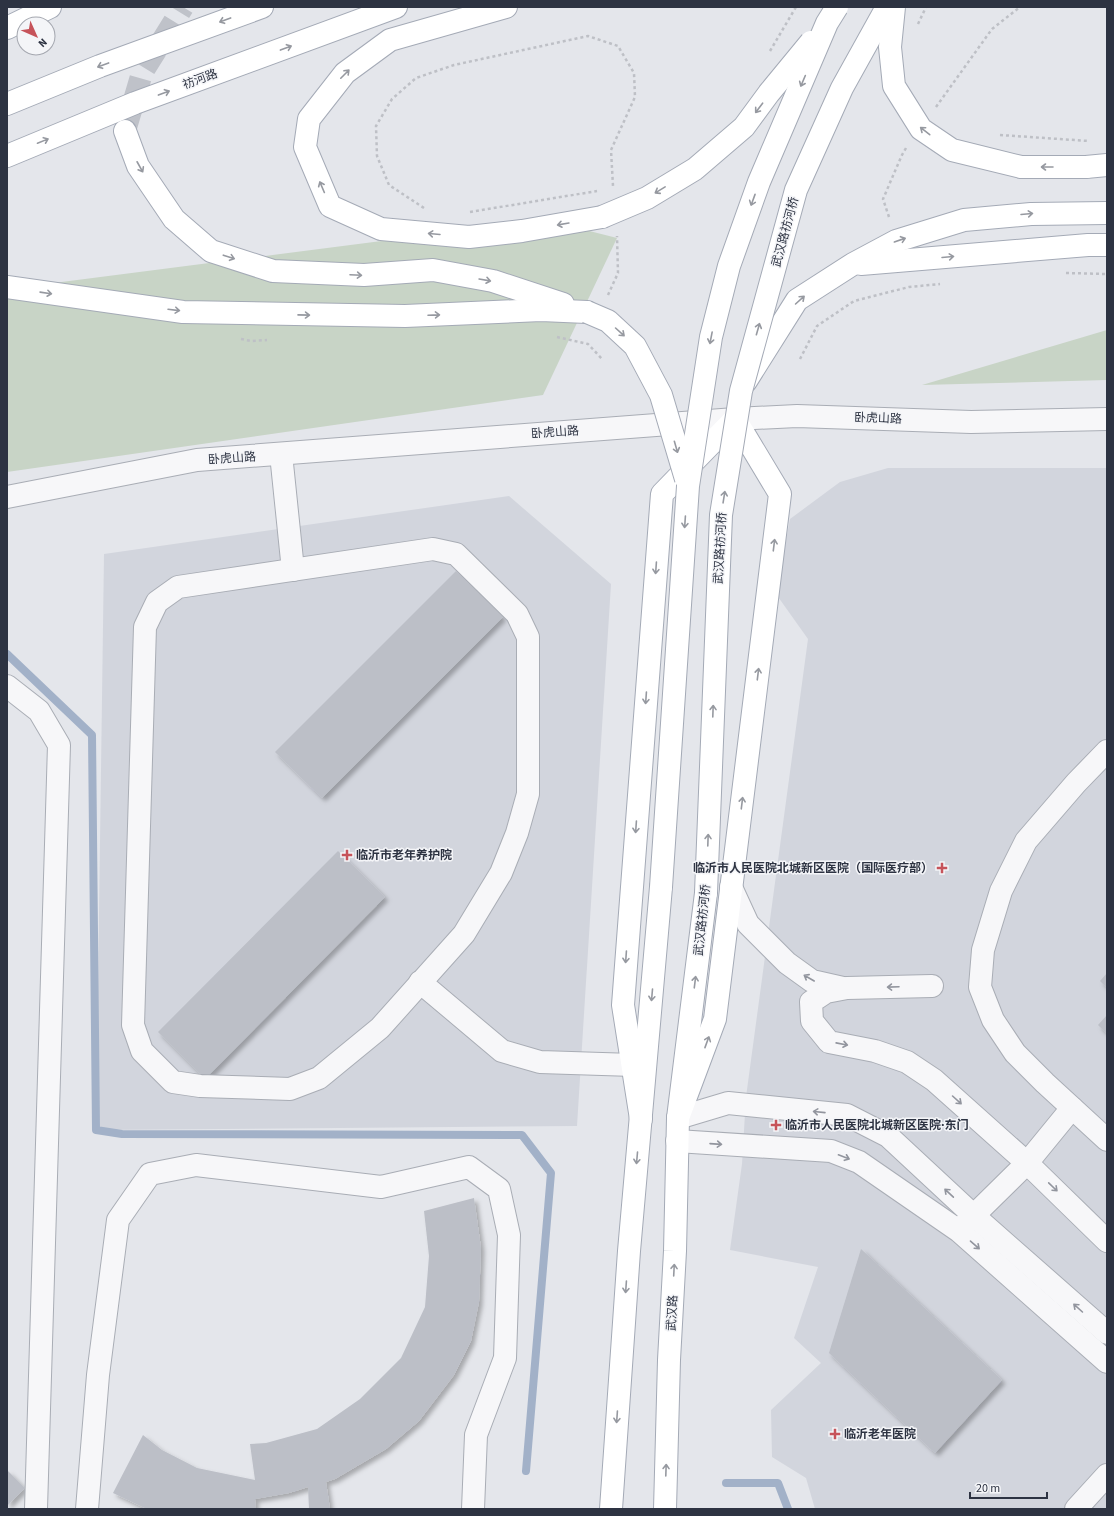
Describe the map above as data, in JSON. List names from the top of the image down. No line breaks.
{"streets":{"main road":["祊河路","武汉路祊河桥","武汉路"],"street":["卧虎山路"]},"crossings":[["武汉路祊河桥","武汉路"]],"places":{"health":["临沂市老年养护院","临沂市人民医院北城新区医院（国际医疗部）","临沂市人民医院北城新区医院·东门","临沂老年医院"]},"scale_bar":"20 m","north":"bottom right"}
